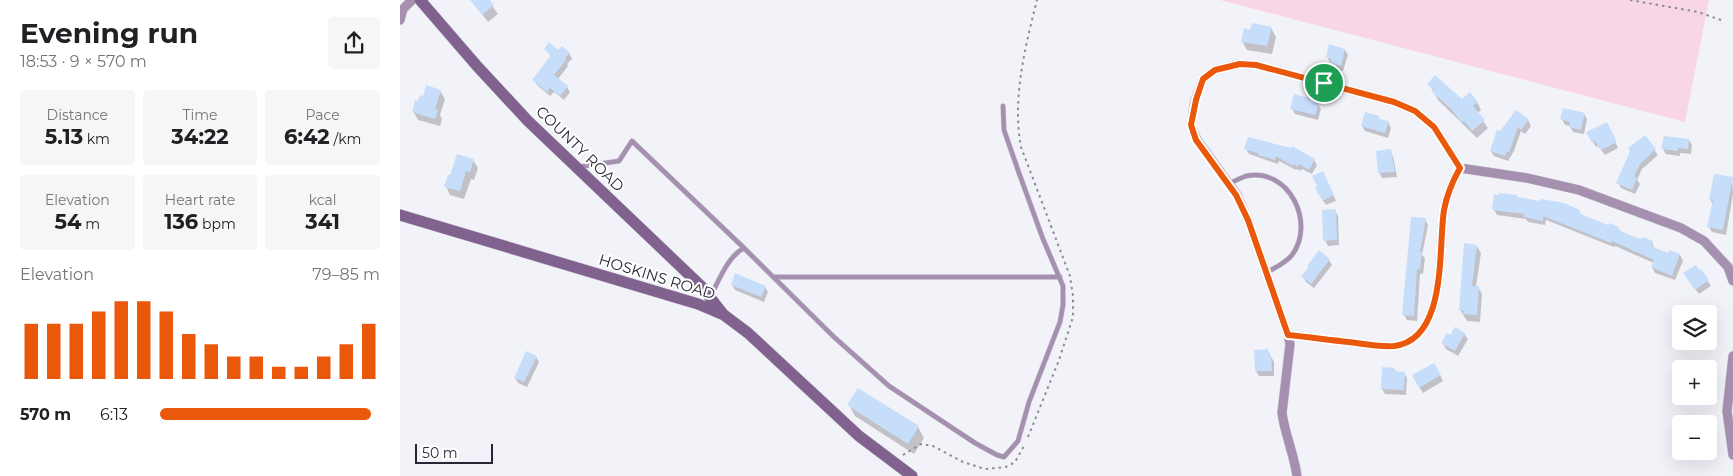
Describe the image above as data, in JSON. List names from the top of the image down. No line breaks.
{"streets":{"street":["COUNTY ROAD","HOSKINS ROAD"]},"crossings":[["COUNTY ROAD","HOSKINS ROAD"]],"scale_bar":"50 m","page":{"heading":["Evening run","18:53 · 9 × 570 m"],"stats":[["Distance","5.13 km"],["Time","34:22"],["Pace","6:42 /km"],["Elevation","54 m"],["Heart rate","136 bpm"],["kcal","341"]],"chart":["Elevation","79–85 m"],"map_buttons":["+","−"],"list":[{"name":"570 m","note":"6:13"}],"scale":"50 m"}}
